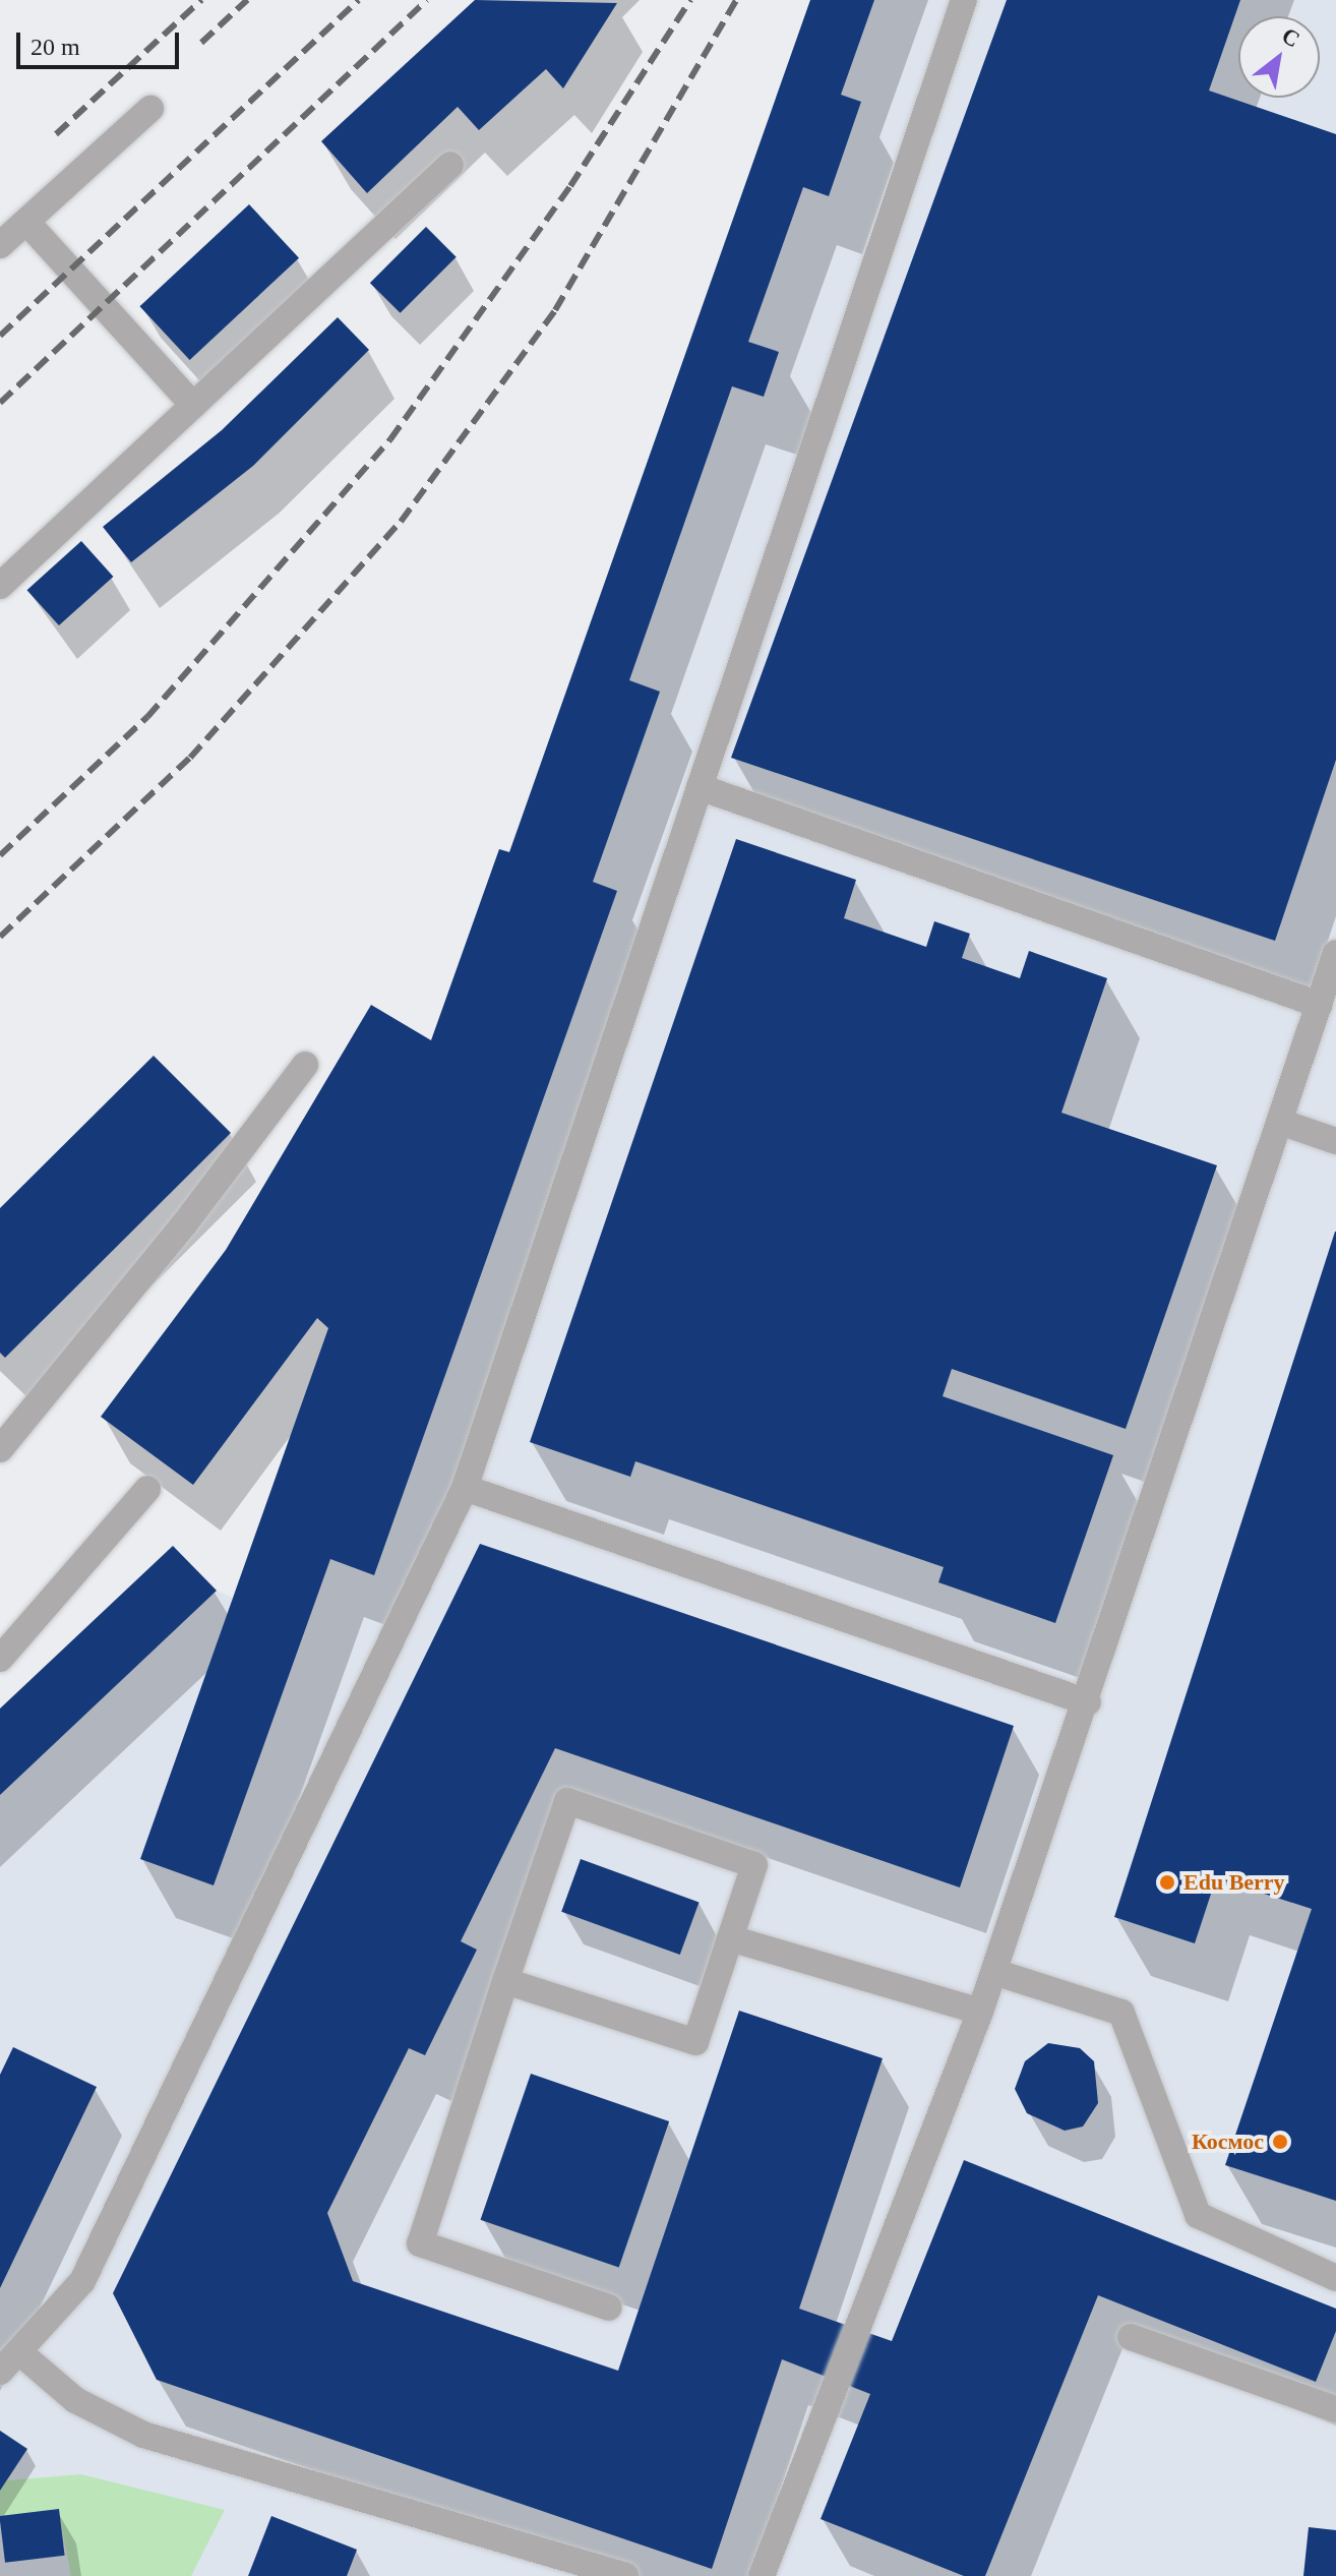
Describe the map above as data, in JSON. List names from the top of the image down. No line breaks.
{"places":["Edu Berry","Космос"],"scale_bar":"20 m","north":"top right"}
